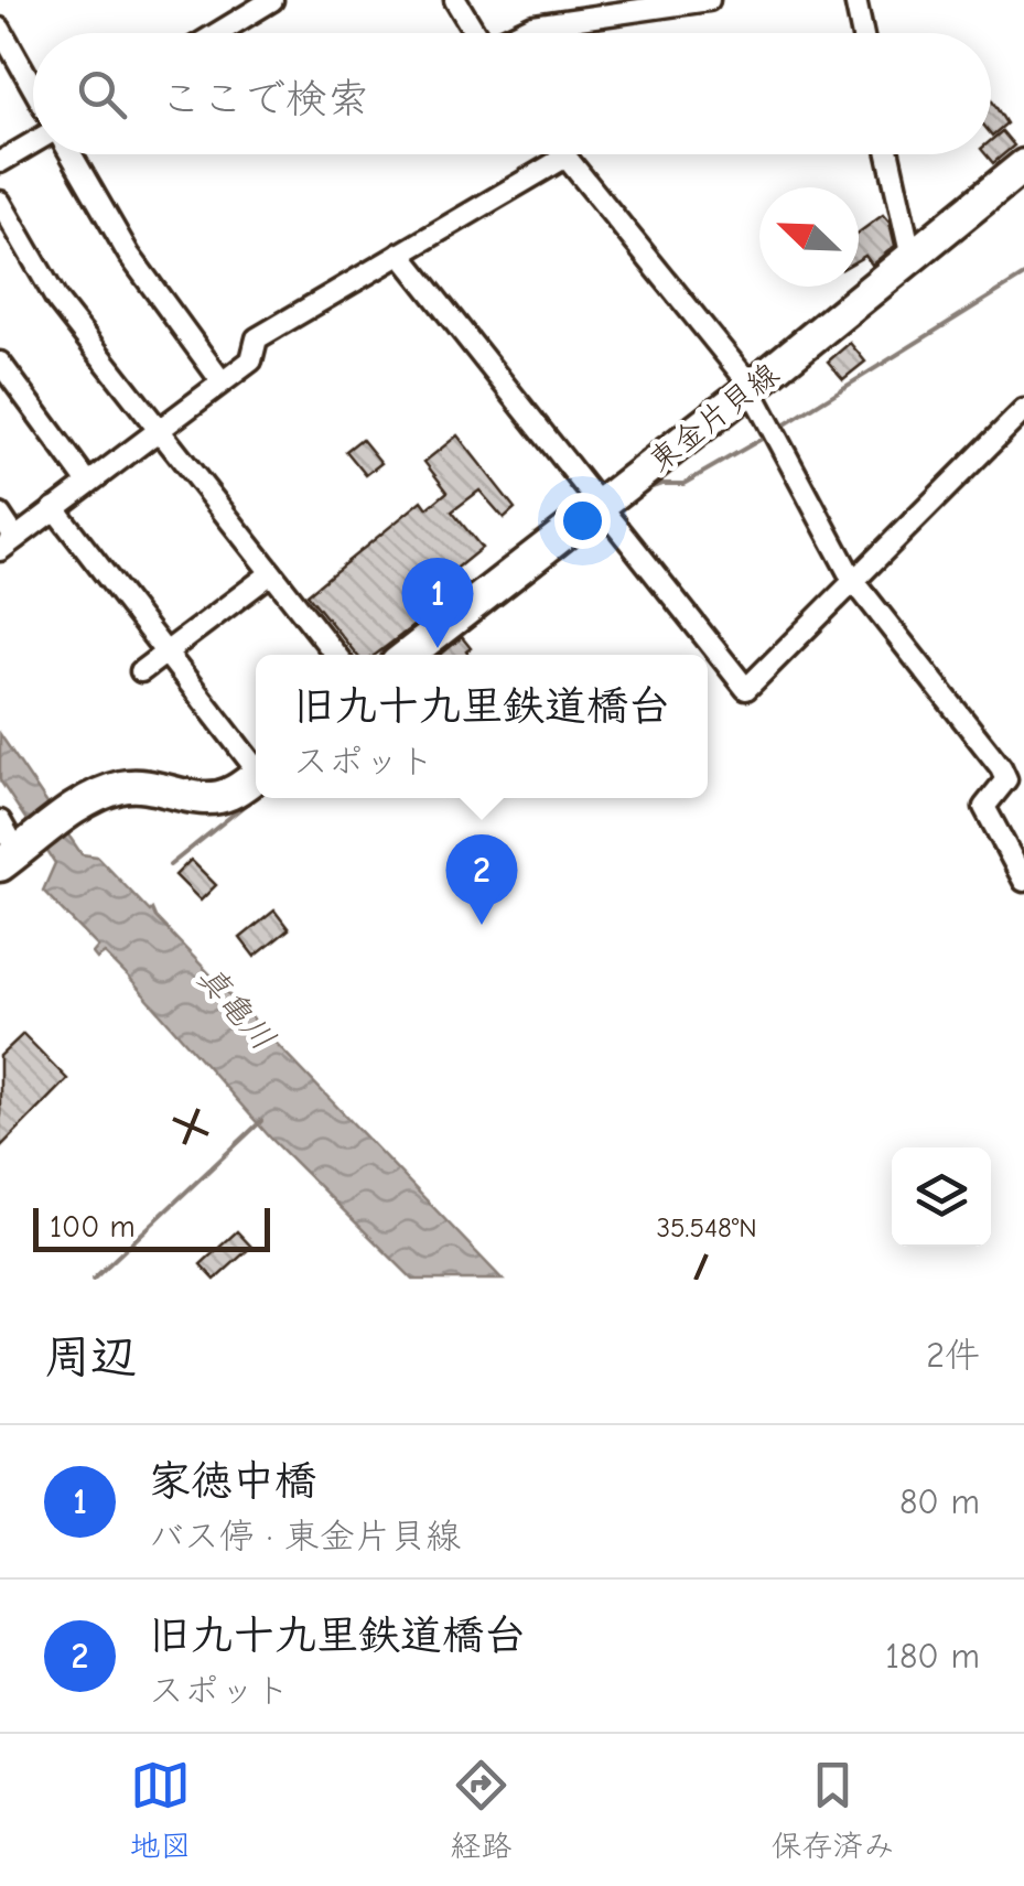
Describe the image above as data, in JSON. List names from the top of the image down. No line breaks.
{"streets":{"main road":["東金片貝線"]},"water":["真亀川"],"scale_bar":"100 m","north":"top left","page":{"search":"ここで検索","pins":["1","2"],"popup":["旧九十九里鉄道橋台","スポット"],"scale":"100 m","heading":["周辺","2件"],"list":[{"mark":"1","name":"家徳中橋","note":"バス停 · 東金片貝線","value":"80 m"},{"mark":"2","name":"旧九十九里鉄道橋台","note":"スポット","value":"180 m"}],"nav":["地図","経路","保存済み"]},"coordinates":["35.548°N"]}
